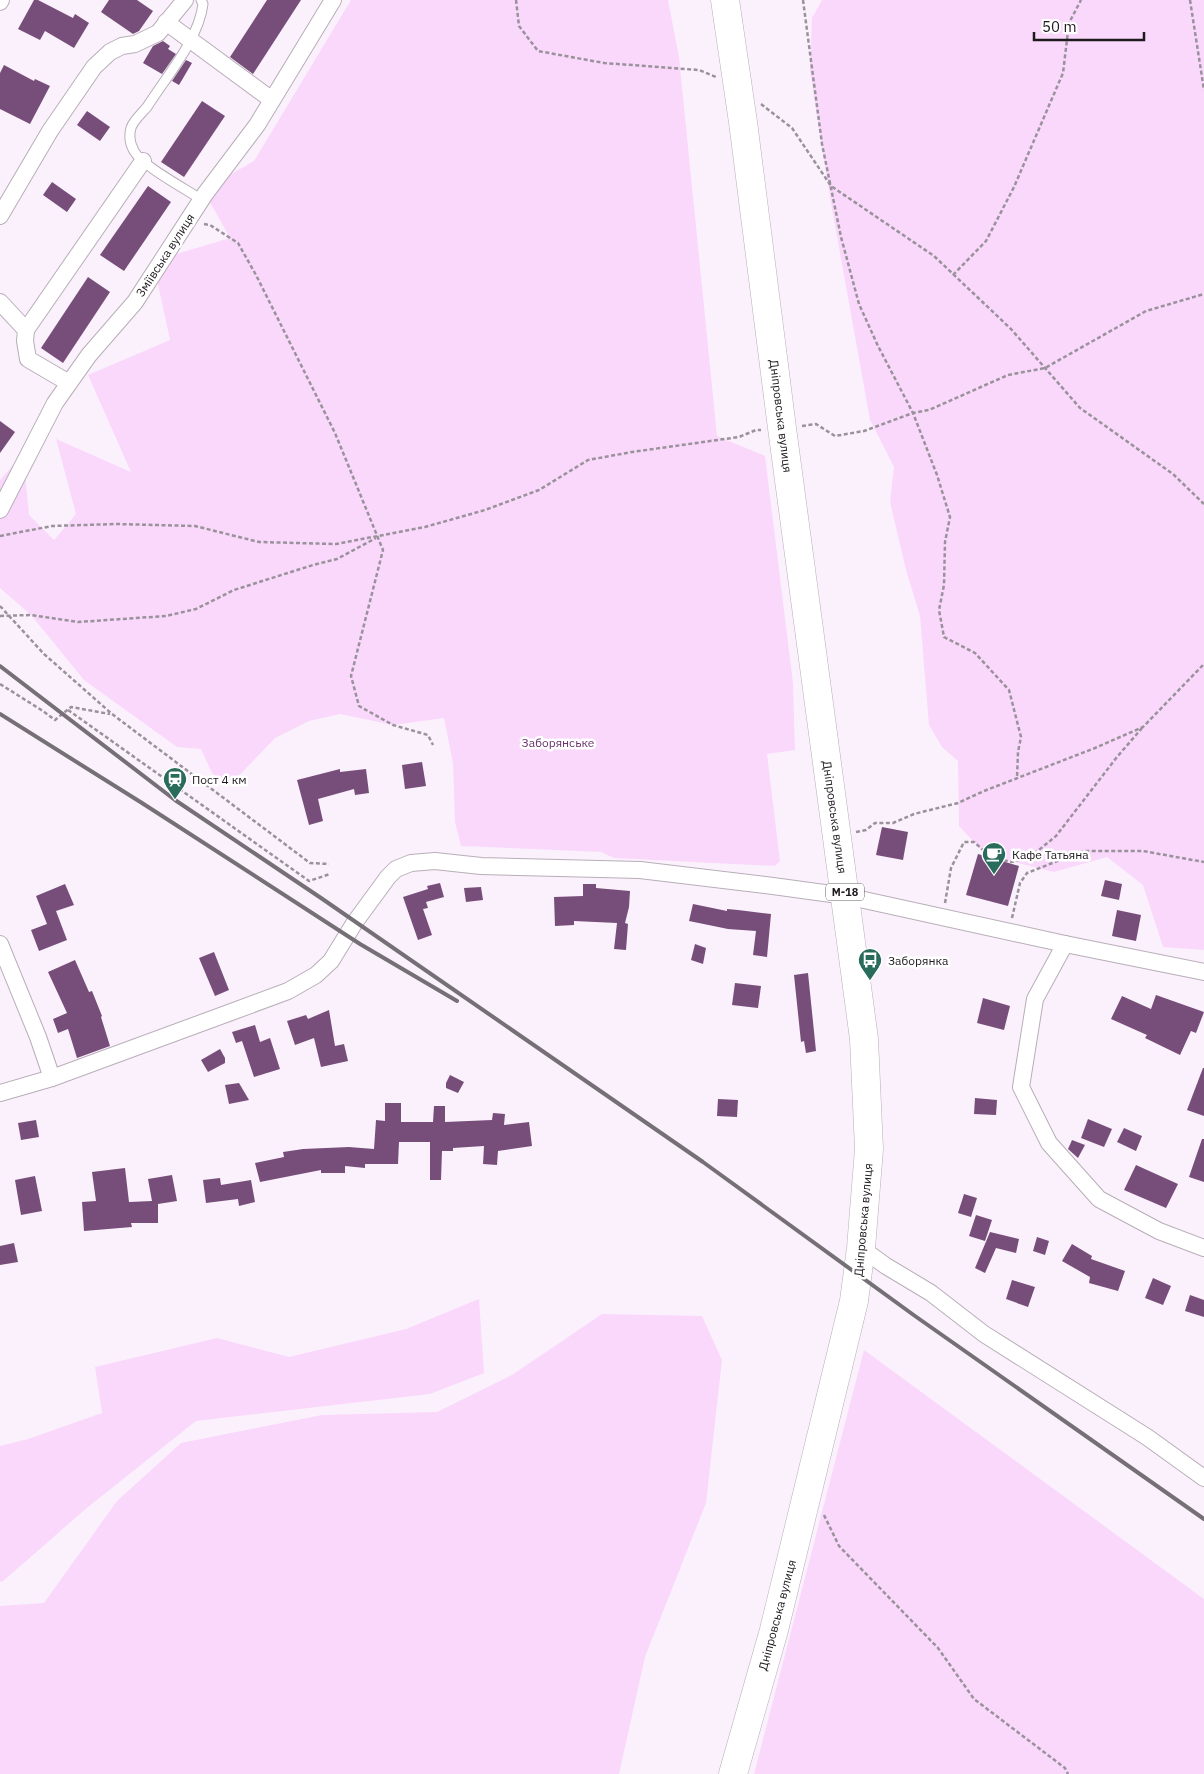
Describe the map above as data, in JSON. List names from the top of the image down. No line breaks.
{"streets":{"highway":["Дніпровська вулиця","М-18"],"street":["Зміївська вулиця"]},"parks":["Заборянське"],"places":{"station":["Пост 4 км"],"cafe":["Кафе Татьяна"],"bus stop":["Заборянка"]},"scale_bar":"50 m"}
